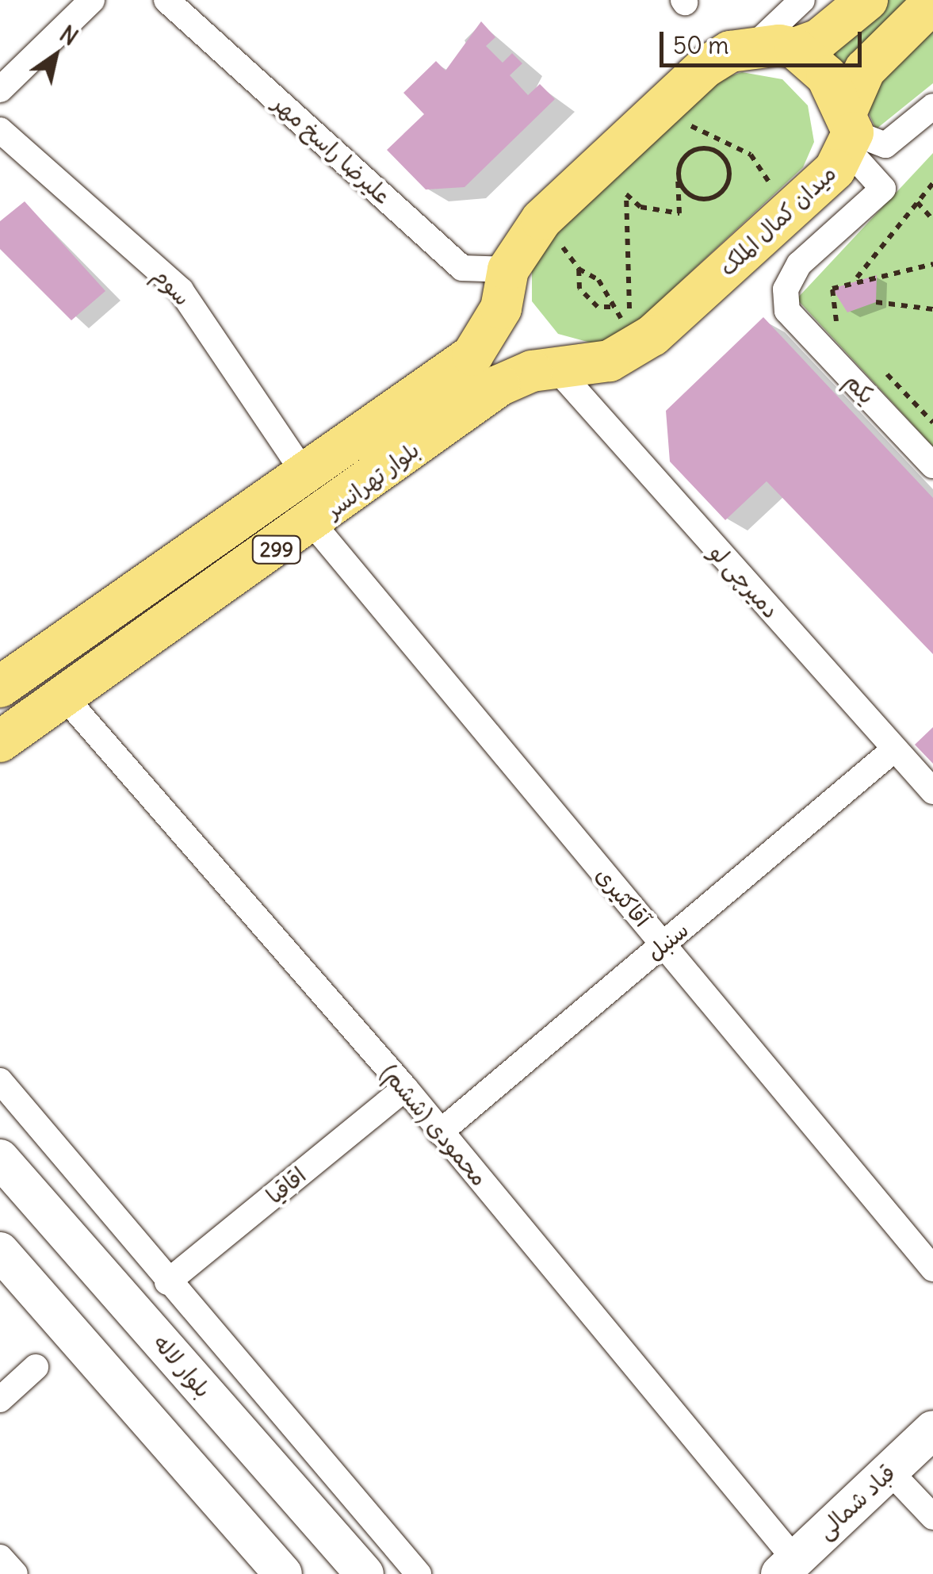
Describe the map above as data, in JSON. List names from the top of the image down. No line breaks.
{"streets":{"main road":["میدان کمال الملک","بلوار تهرانسر","299","بلوار لاله","قباد شمالی"],"street":["علیرضا راسخ مهر","سوم","یکم","دمیرچی لو","آقاکثیری","سنبل","محمودی (ششم)","اقاقیا"]},"crossings":[["علیرضا راسخ مهر","بلوار تهرانسر"],["میدان کمال الملک","یکم"],["میدان کمال الملک","بلوار تهرانسر"],["میدان کمال الملک","دمیرچی لو"],["سوم","بلوار تهرانسر"],["بلوار تهرانسر","دمیرچی لو"],["بلوار تهرانسر","آقاکثیری"],["بلوار تهرانسر","محمودی (ششم)"],["دمیرچی لو","سنبل"],["آقاکثیری","سنبل"],["سنبل","محمودی (ششم)"],["محمودی (ششم)","اقاقیا"],["محمودی (ششم)","قباد شمالی"]],"scale_bar":"50 m","north":"top right"}
